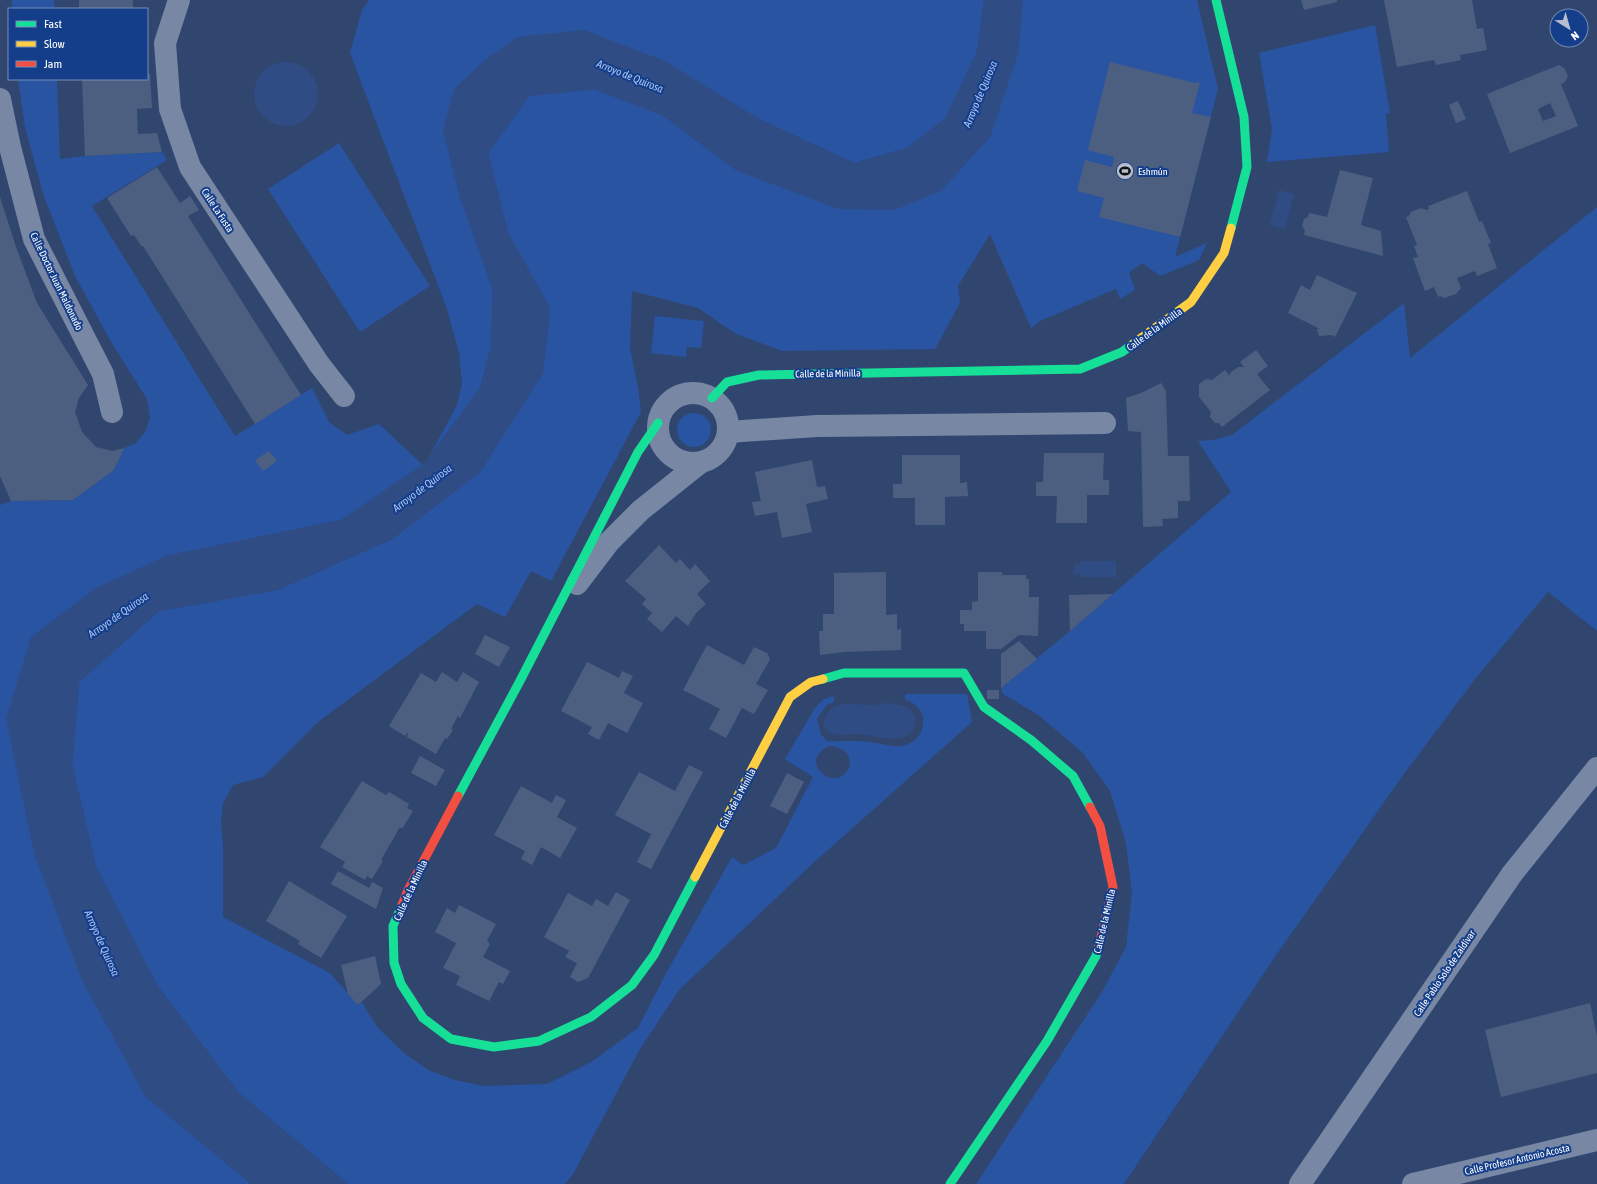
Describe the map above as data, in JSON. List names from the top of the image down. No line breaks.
{"streets":{"street":["Calle La Fusta","Calle Doctor Juan Maldonado","Calle de la Minilla","Calle Pablo Solo de Zaldívar","Calle Profesor Antonio Acosta"]},"water":["Arroyo de Quirosa"],"places":{"sports":["Eshmún"]},"legend":["Fast","Slow","Jam"],"north":"bottom right"}
